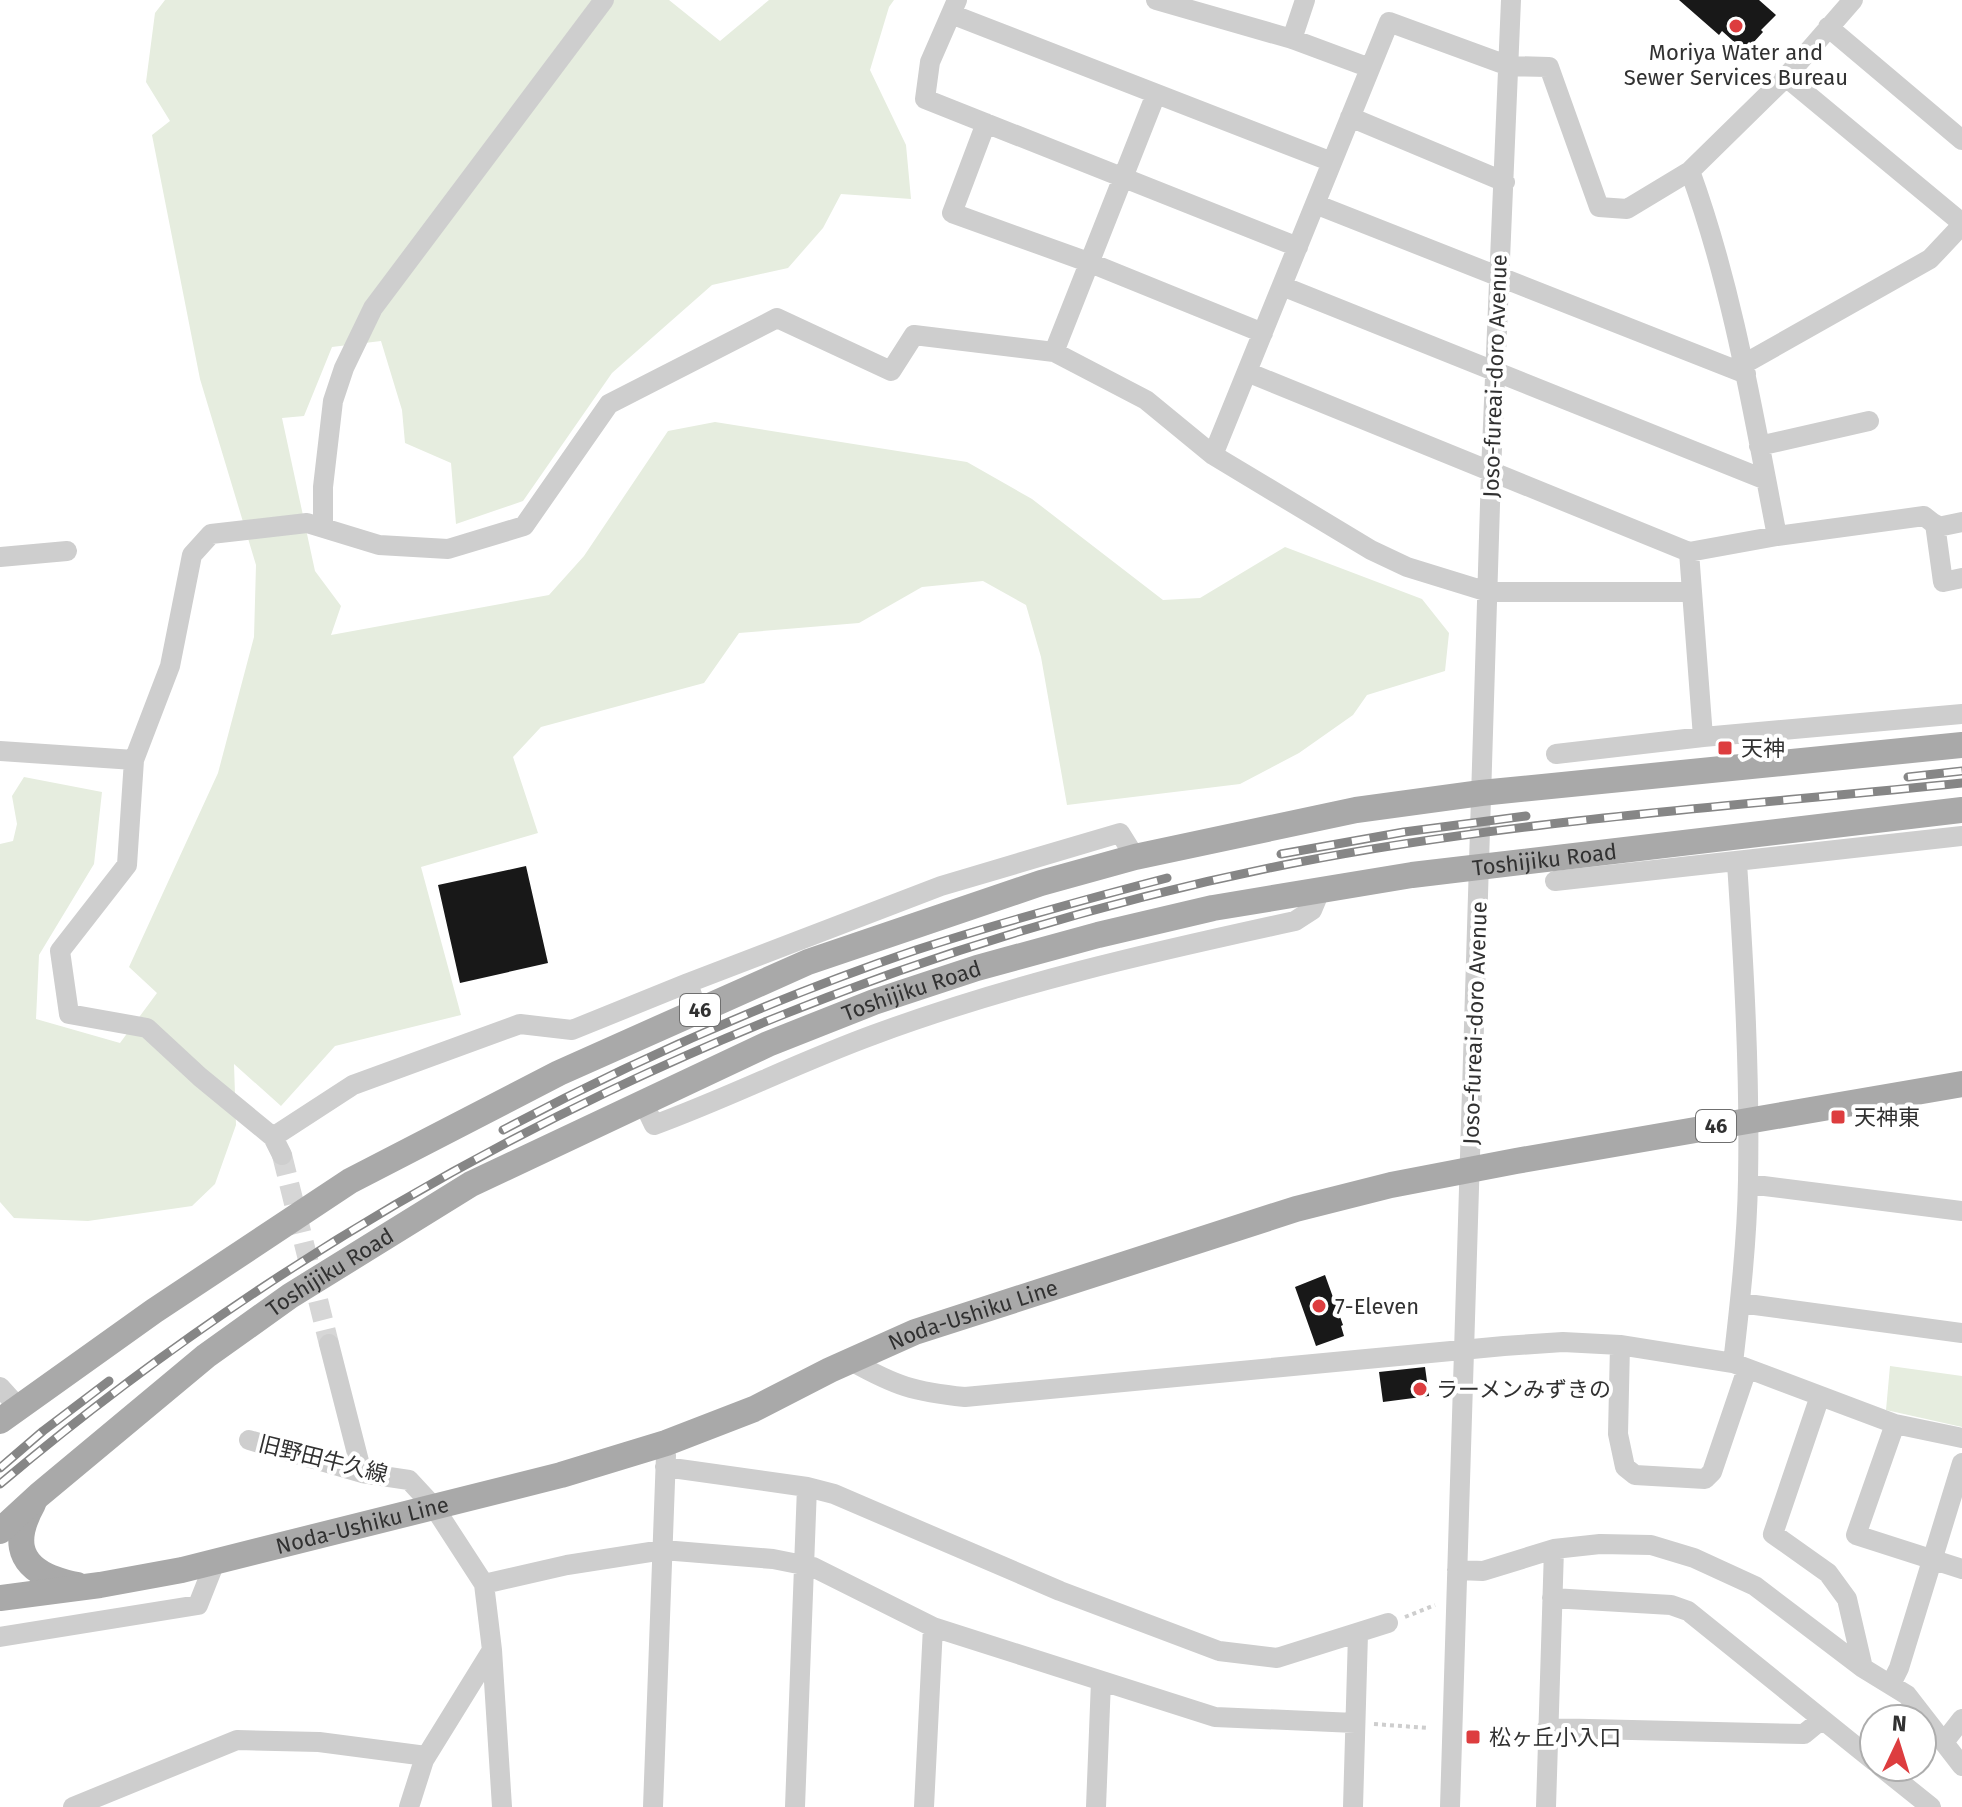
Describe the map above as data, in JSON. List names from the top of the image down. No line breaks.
{"streets":{"main road":["Toshijiku Road","46","Noda-Ushiku Line"],"street":["Joso-fureai-doro Avenue","旧野田牛久線"]},"crossings":[["Joso-fureai-doro Avenue","Toshijiku Road"],["Joso-fureai-doro Avenue","46"],["Joso-fureai-doro Avenue","Noda-Ushiku Line"],["Noda-Ushiku Line","旧野田牛久線"]],"places":{"other":["Moriya Water and Sewer Services Bureau","7-Eleven","ラーメンみずきの"],"transit":["天神","天神東","松ヶ丘小入口"]},"north":"top"}
